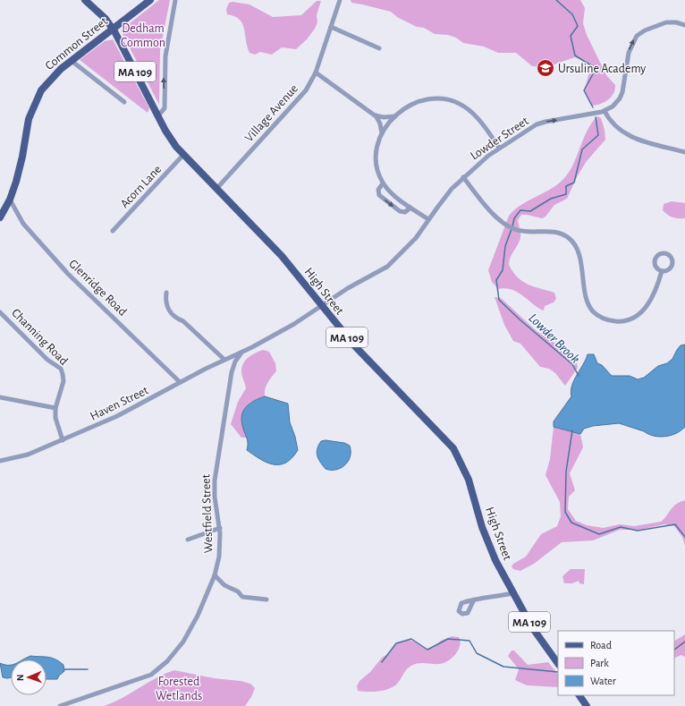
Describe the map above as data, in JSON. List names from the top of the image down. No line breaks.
{"streets":{"main road":["Common Street","MA 109","High Street"],"street":["Village Avenue","Lowder Street","Acorn Lane","Glenridge Road","Channing Road","Haven Street","Westfield Street"]},"crossings":[["Common Street","MA 109"],["Common Street","Glenridge Road"],["MA 109","High Street"],["Village Avenue","High Street"],["Lowder Street","High Street"],["Acorn Lane","High Street"],["Glenridge Road","Haven Street"],["Channing Road","Haven Street"],["Haven Street","Westfield Street"]],"one_way":["Lowder Street"],"water":["Lowder Brook"],"parks":["Dedham Common","Forested Wetlands"],"places":{"school or university":["Ursuline Academy"]},"legend":["Road","Park","Water"],"north":"left"}
